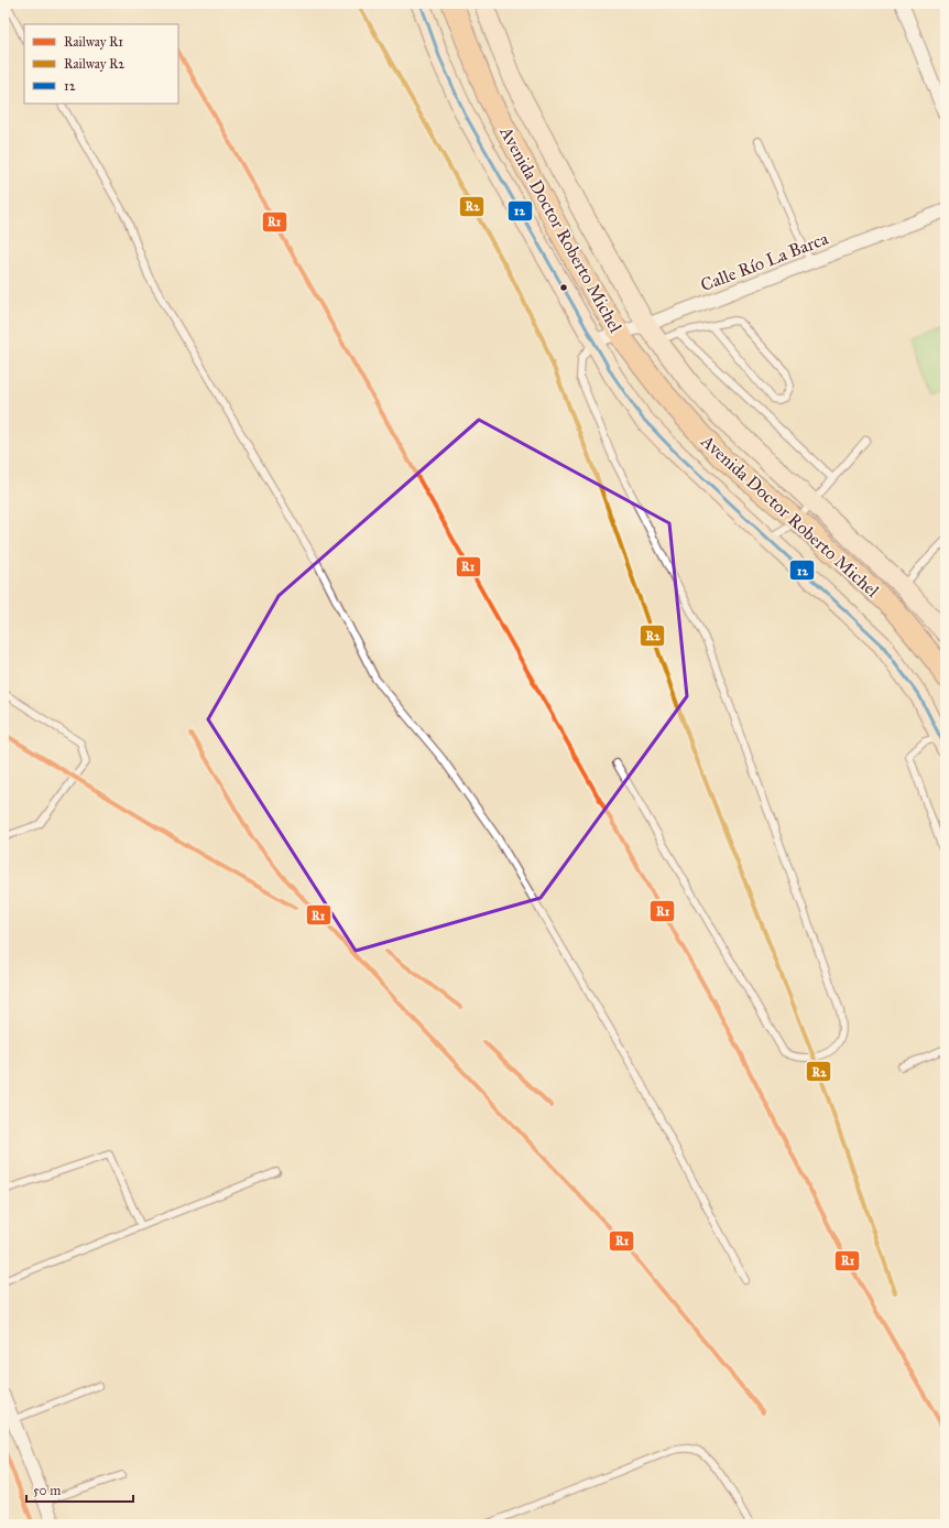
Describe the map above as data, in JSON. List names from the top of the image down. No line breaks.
{"streets":{"main road":["Avenida Doctor Roberto Michel"],"street":["Calle Río La Barca"]},"crossings":[["Avenida Doctor Roberto Michel","Calle Río La Barca"]],"lines":["rail line R2","transit line 12","rail line R1"],"legend":["Railway R1","Railway R2","12"],"scale_bar":"50 m"}
